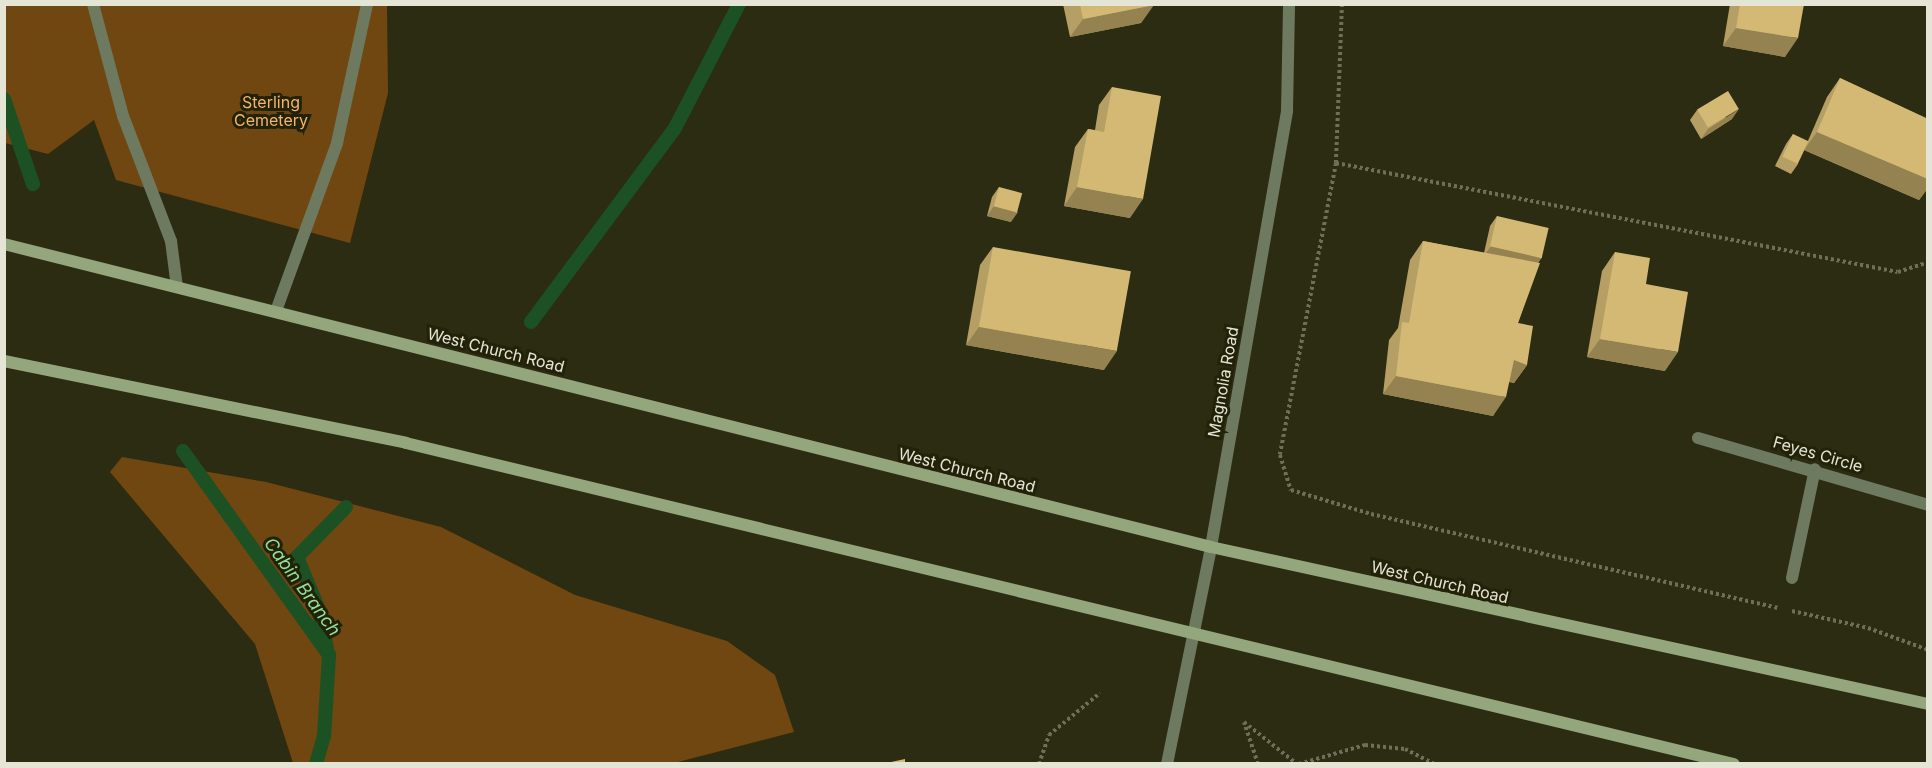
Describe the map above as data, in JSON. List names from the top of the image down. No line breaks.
{"streets":{"main road":["West Church Road"],"street":["Magnolia Road","Feyes Circle"]},"crossings":[["West Church Road","Magnolia Road"]],"water":["Cabin Branch"],"parks":["Sterling Cemetery"]}
